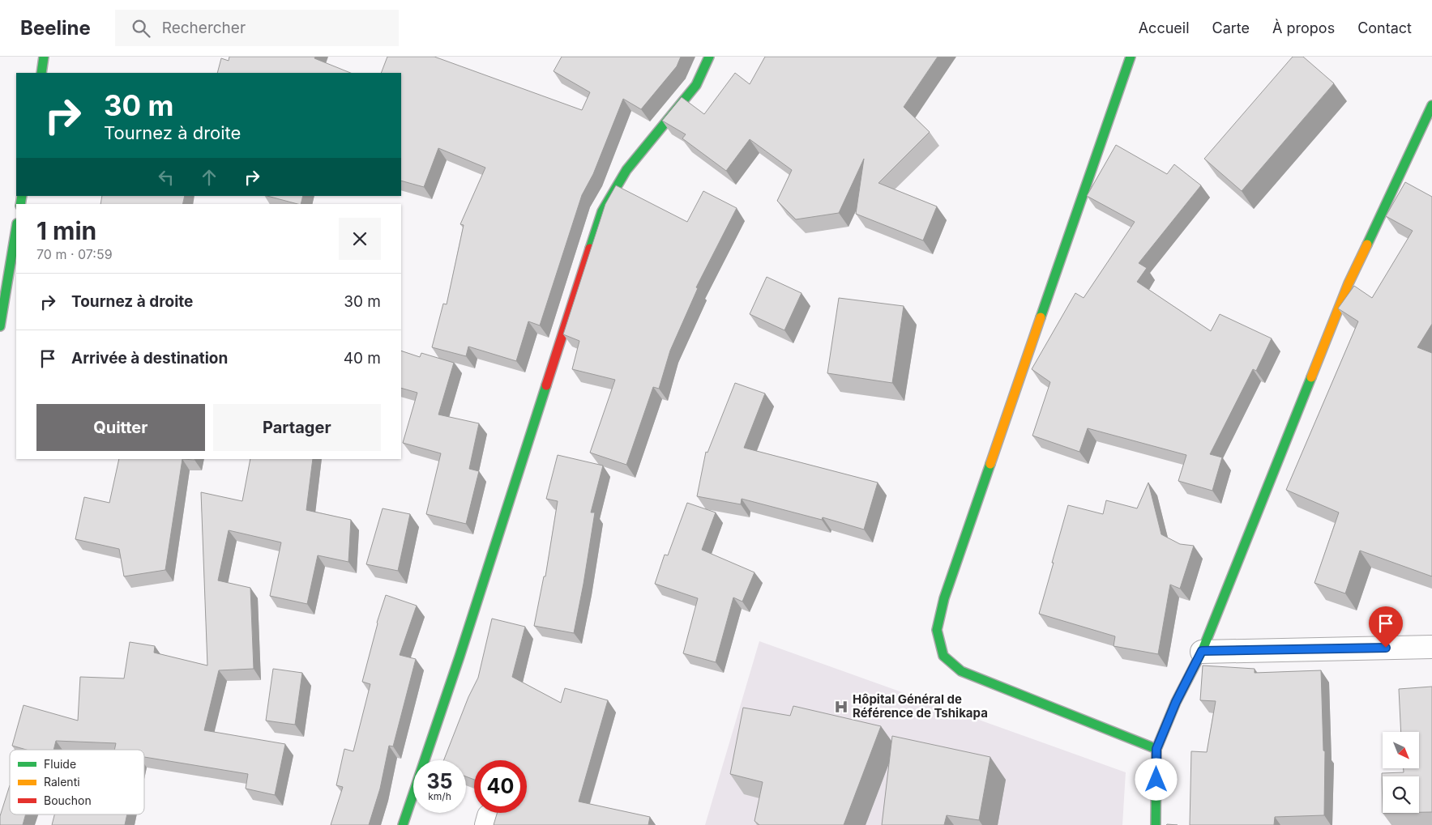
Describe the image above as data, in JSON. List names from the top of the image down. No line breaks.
{"places":{"hospital":["Hôpital Général de Référence de Tshikapa"]},"legend":["Fluide","Ralenti","Bouchon"],"north":"bottom right","page":{"header":"Beeline","search":"Rechercher","nav":["Accueil","Carte","À propos","Contact"],"turn":["30 m","Tournez à droite"],"heading":["1 min","70 m · 07:59"],"list":[{"name":"Tournez à droite","value":"30 m"},{"name":"Arrivée à destination","value":"40 m"}],"buttons":["Quitter","Partager"],"speed":"35 km/h","limit":"40"}}
